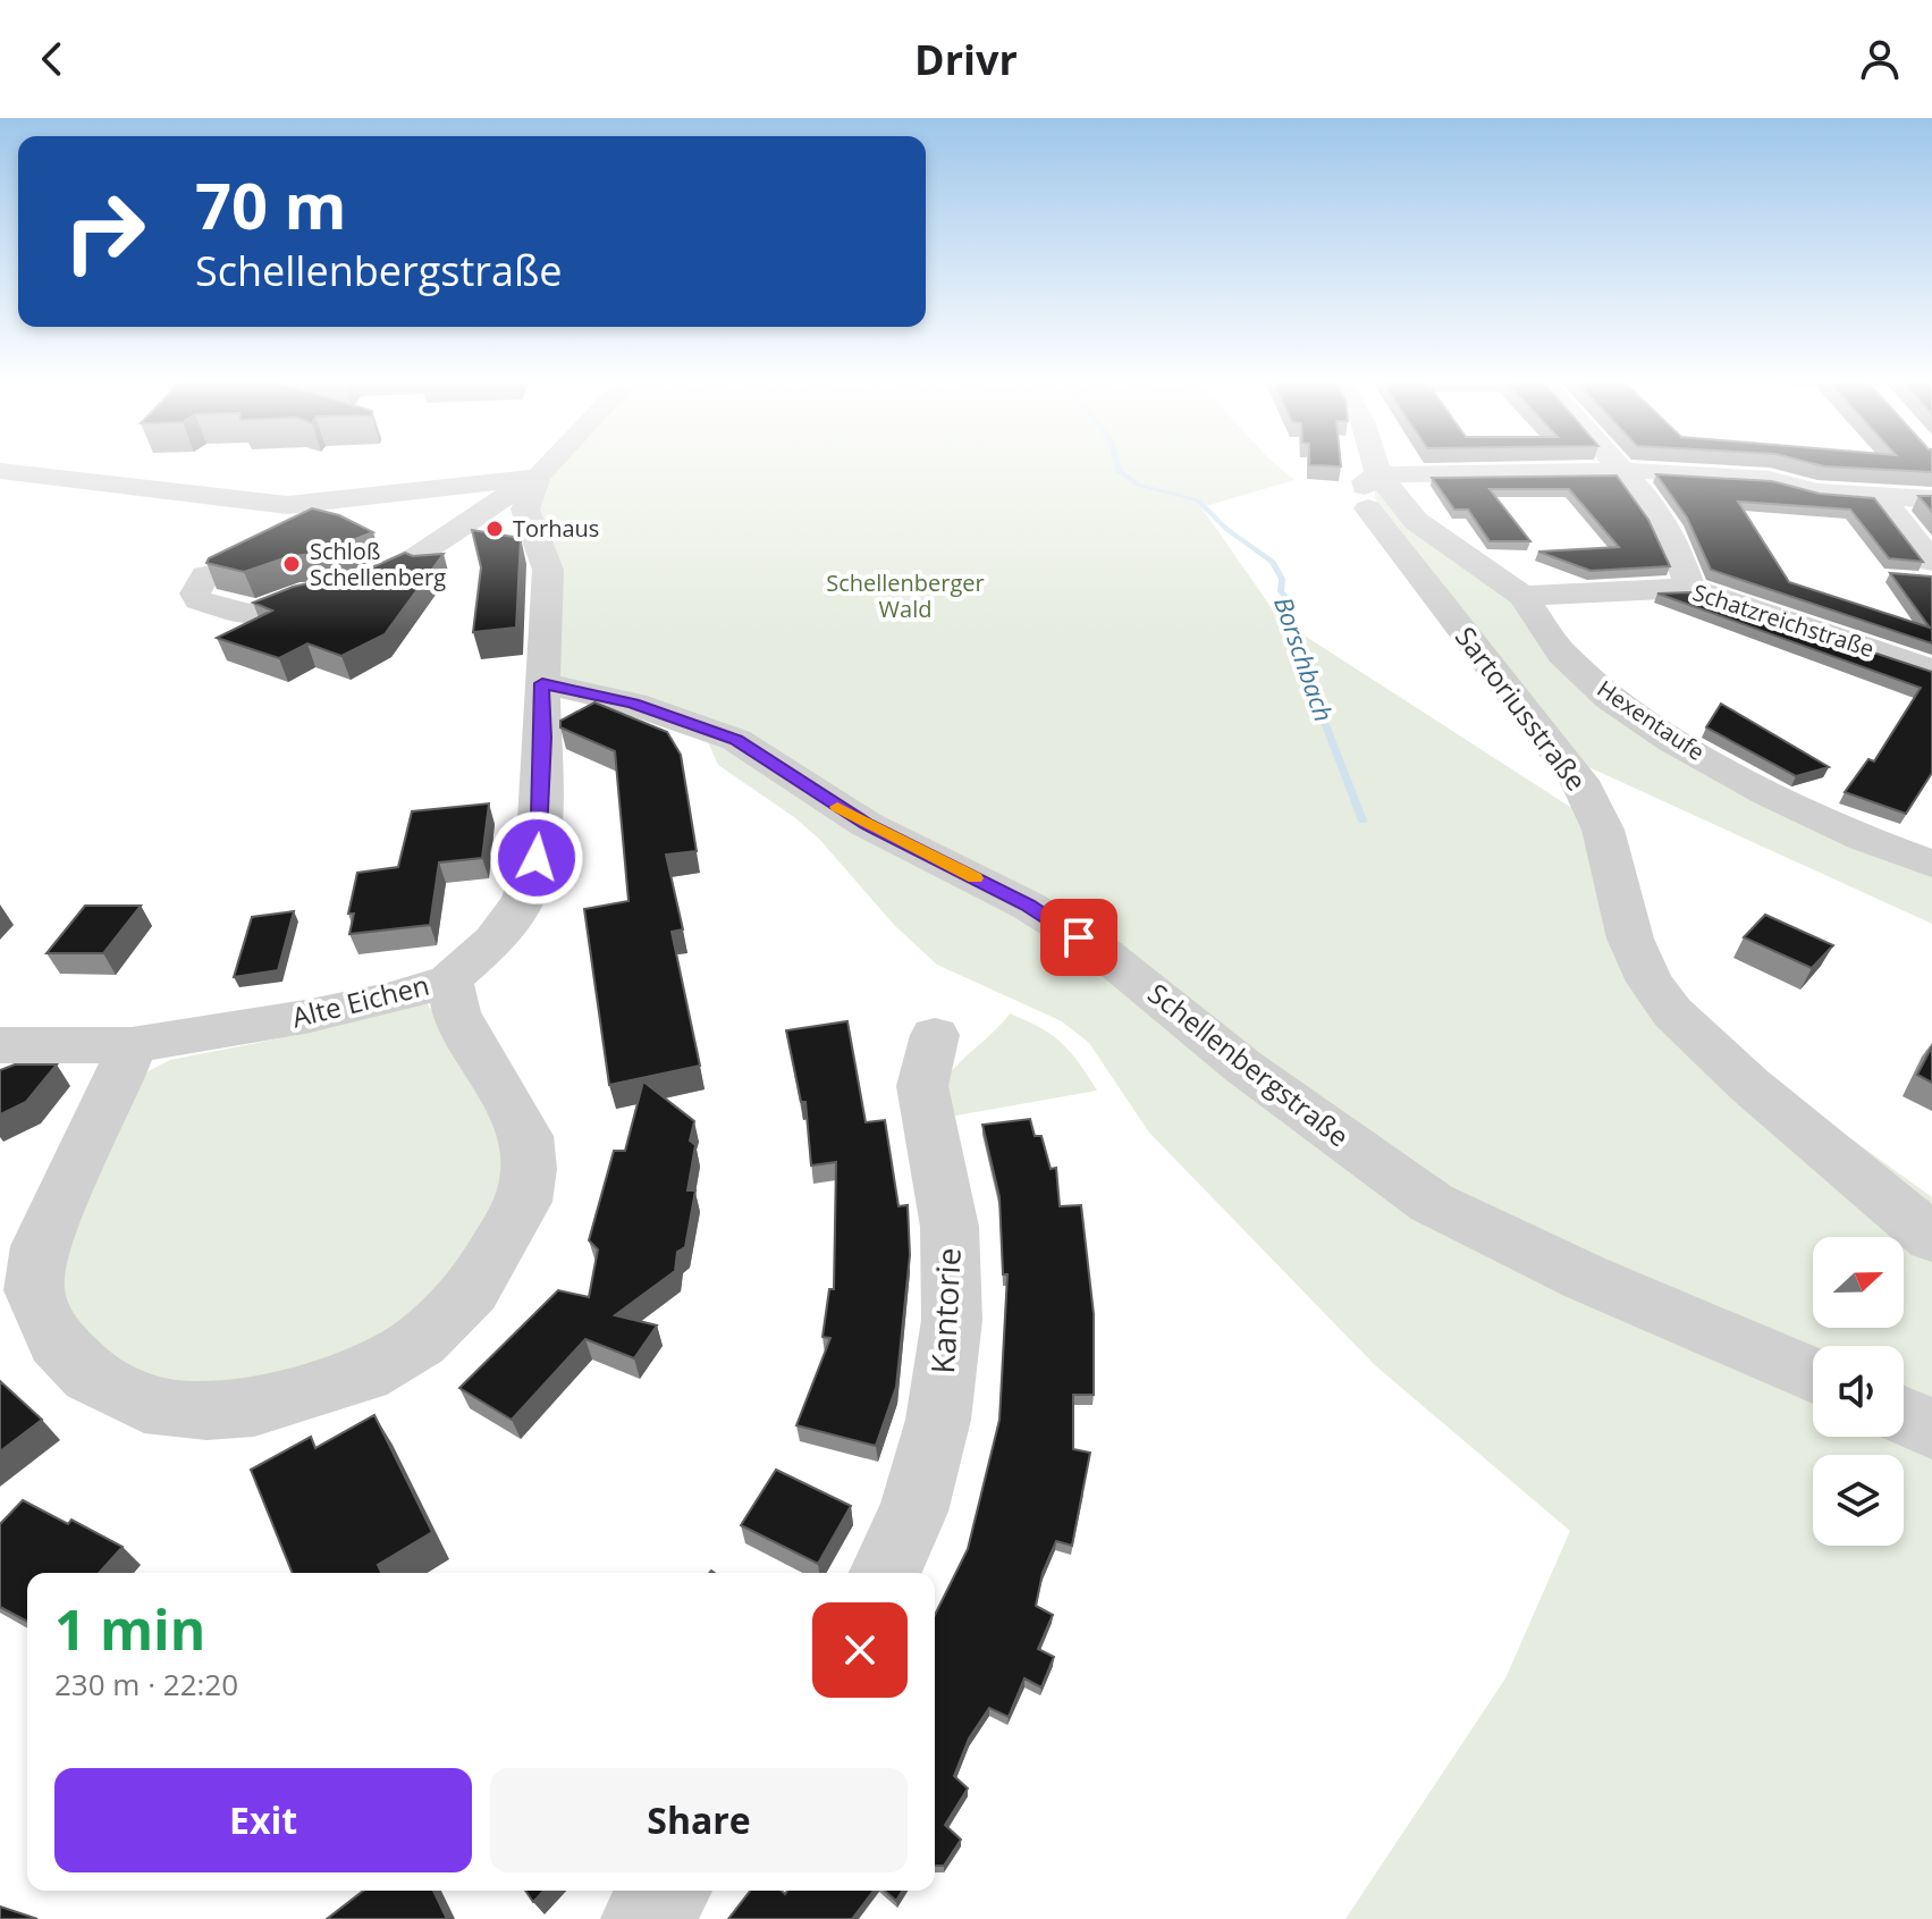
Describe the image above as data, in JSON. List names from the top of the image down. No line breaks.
{"streets":{"street":["Schatzreichstraße","Sartoriusstraße","Hexentaufe","Alte Eichen","Schellenbergstraße","Kantorie"]},"crossings":[["Schatzreichstraße","Hexentaufe"],["Sartoriusstraße","Hexentaufe"],["Alte Eichen","Schellenbergstraße"]],"water":["Borschbach"],"parks":["Schellenberger Wald"],"places":["Torhaus","Schloß Schellenberg"],"north":"right","page":{"header":"Drivr","turn":["70 m","Schellenbergstraße"],"heading":["1 min","230 m · 22:20"],"buttons":["Exit","Share"]}}
